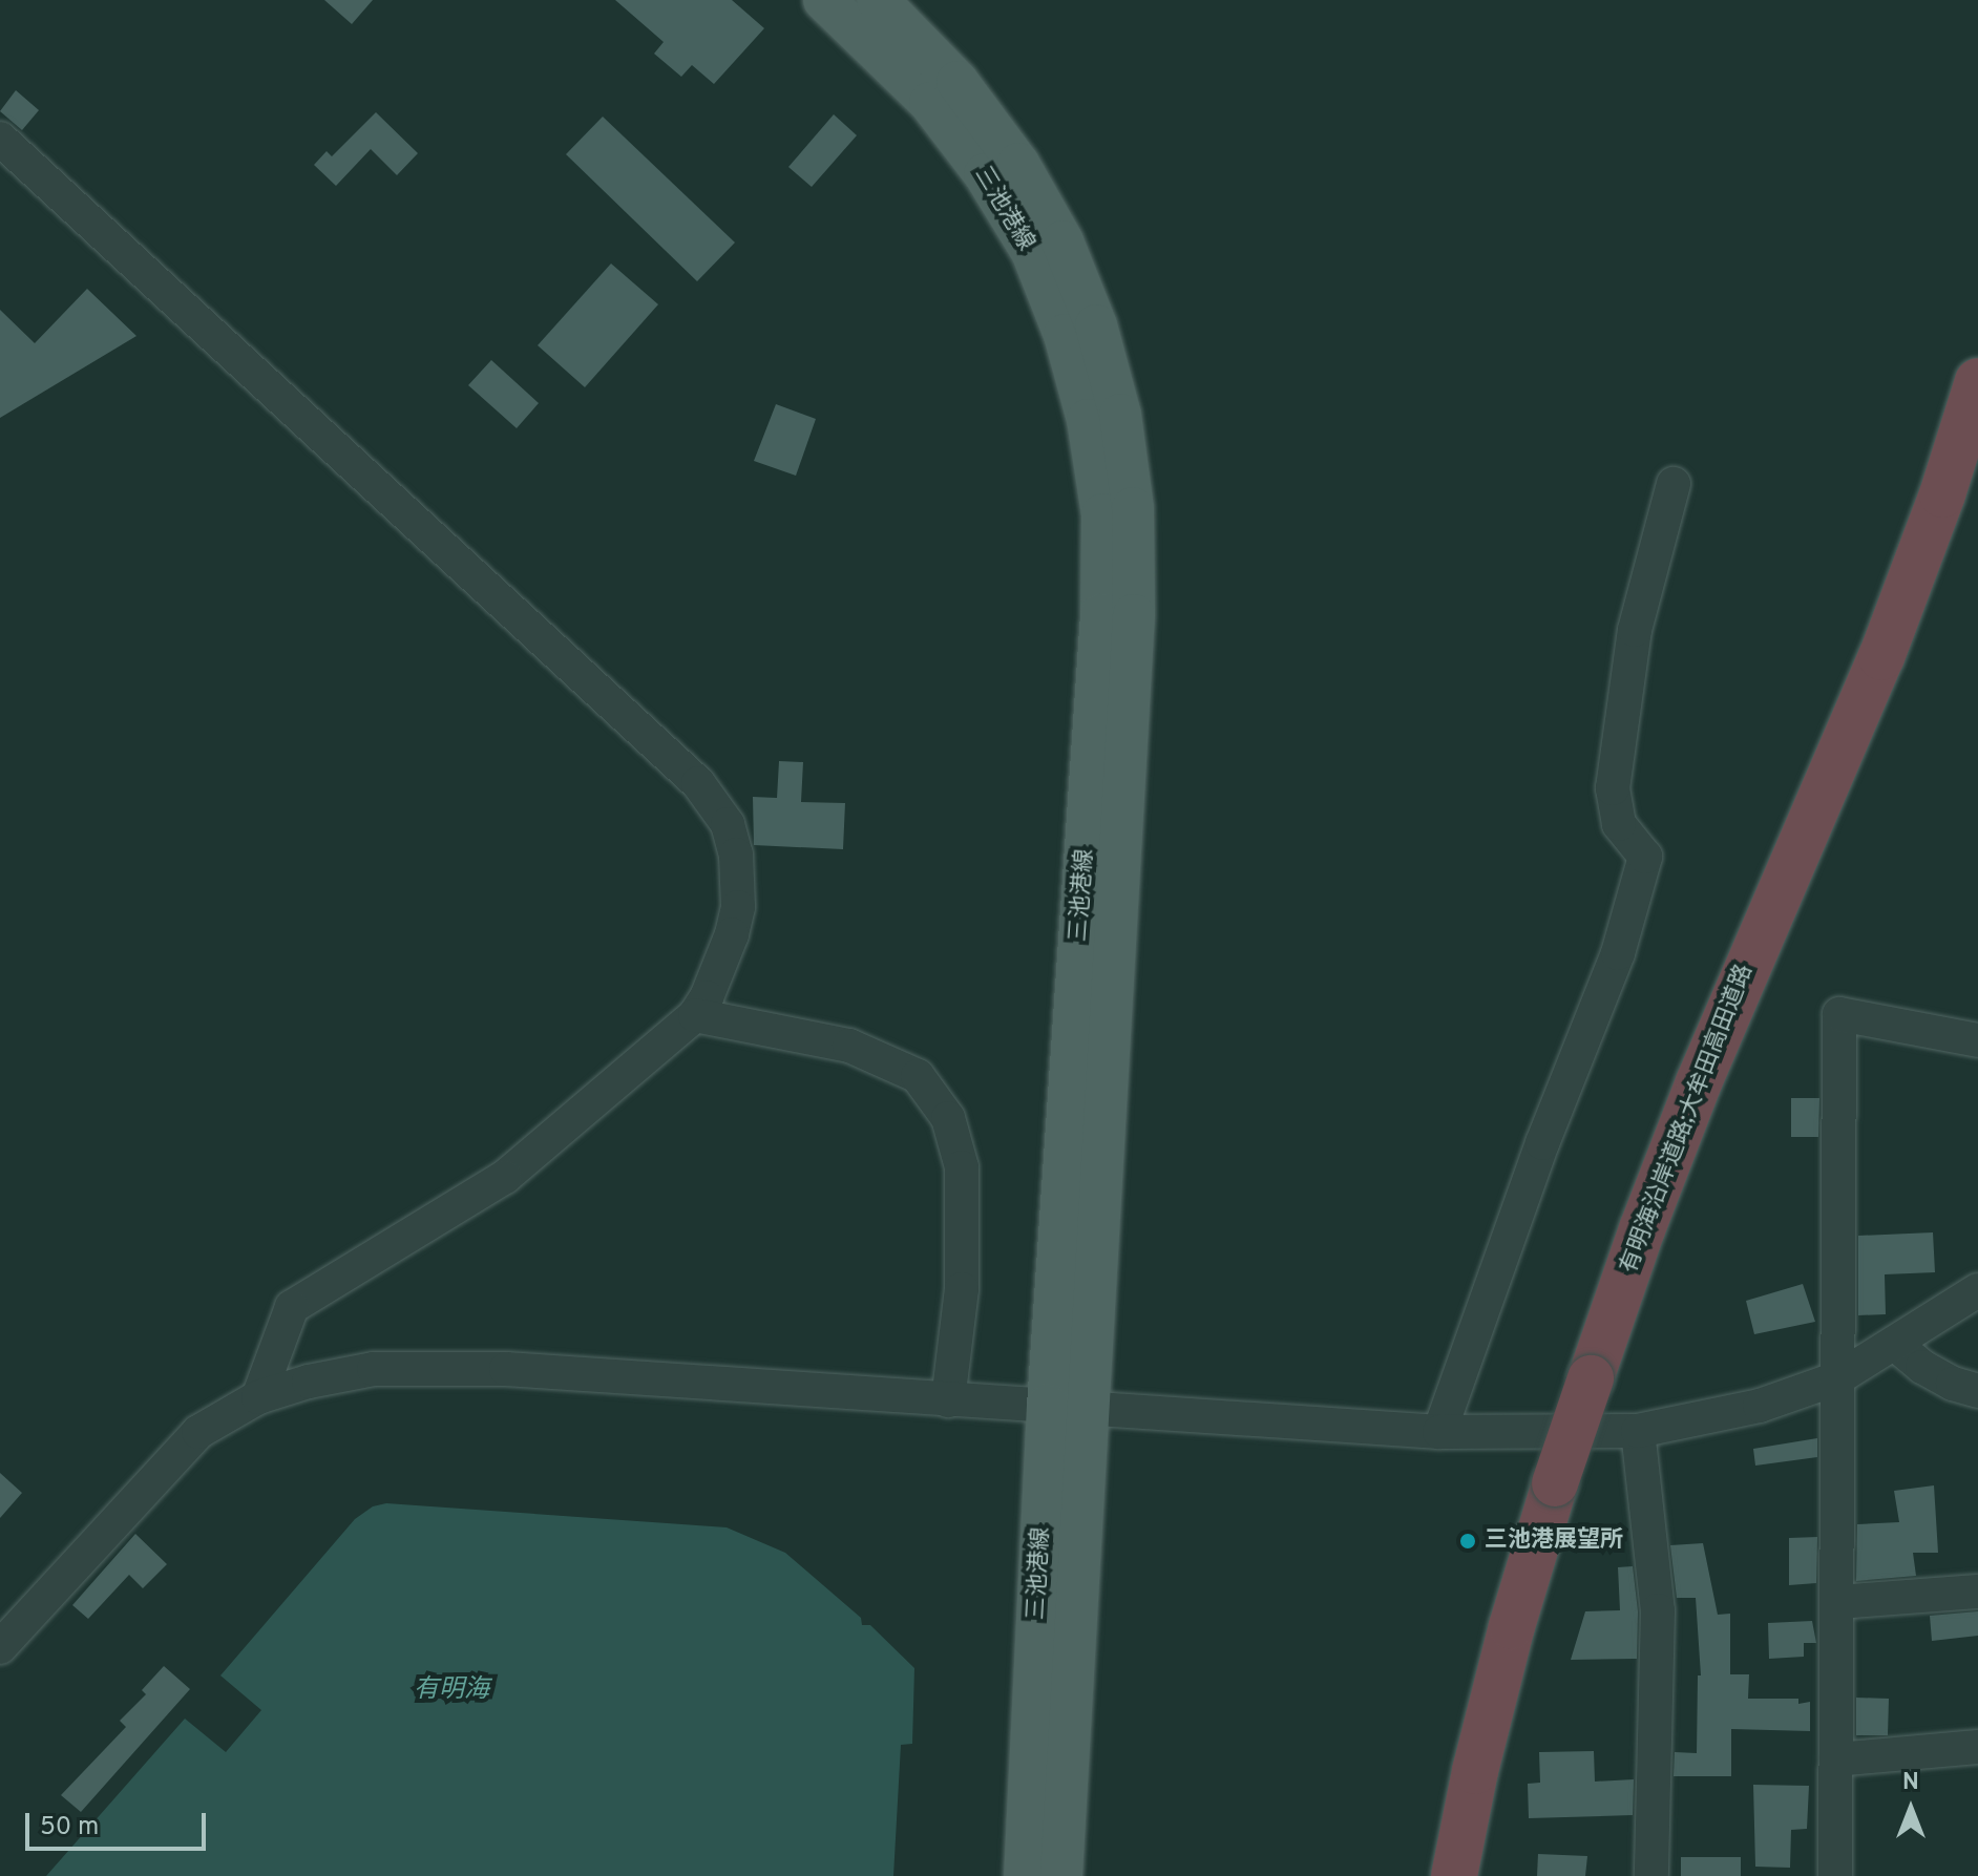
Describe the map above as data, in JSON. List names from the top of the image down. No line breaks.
{"streets":{"highway":["有明海沿岸道路;大牟田高田道路"],"main road":["三池港線"]},"water":["有明海"],"places":["三池港展望所"],"scale_bar":"50 m","north":"top"}
